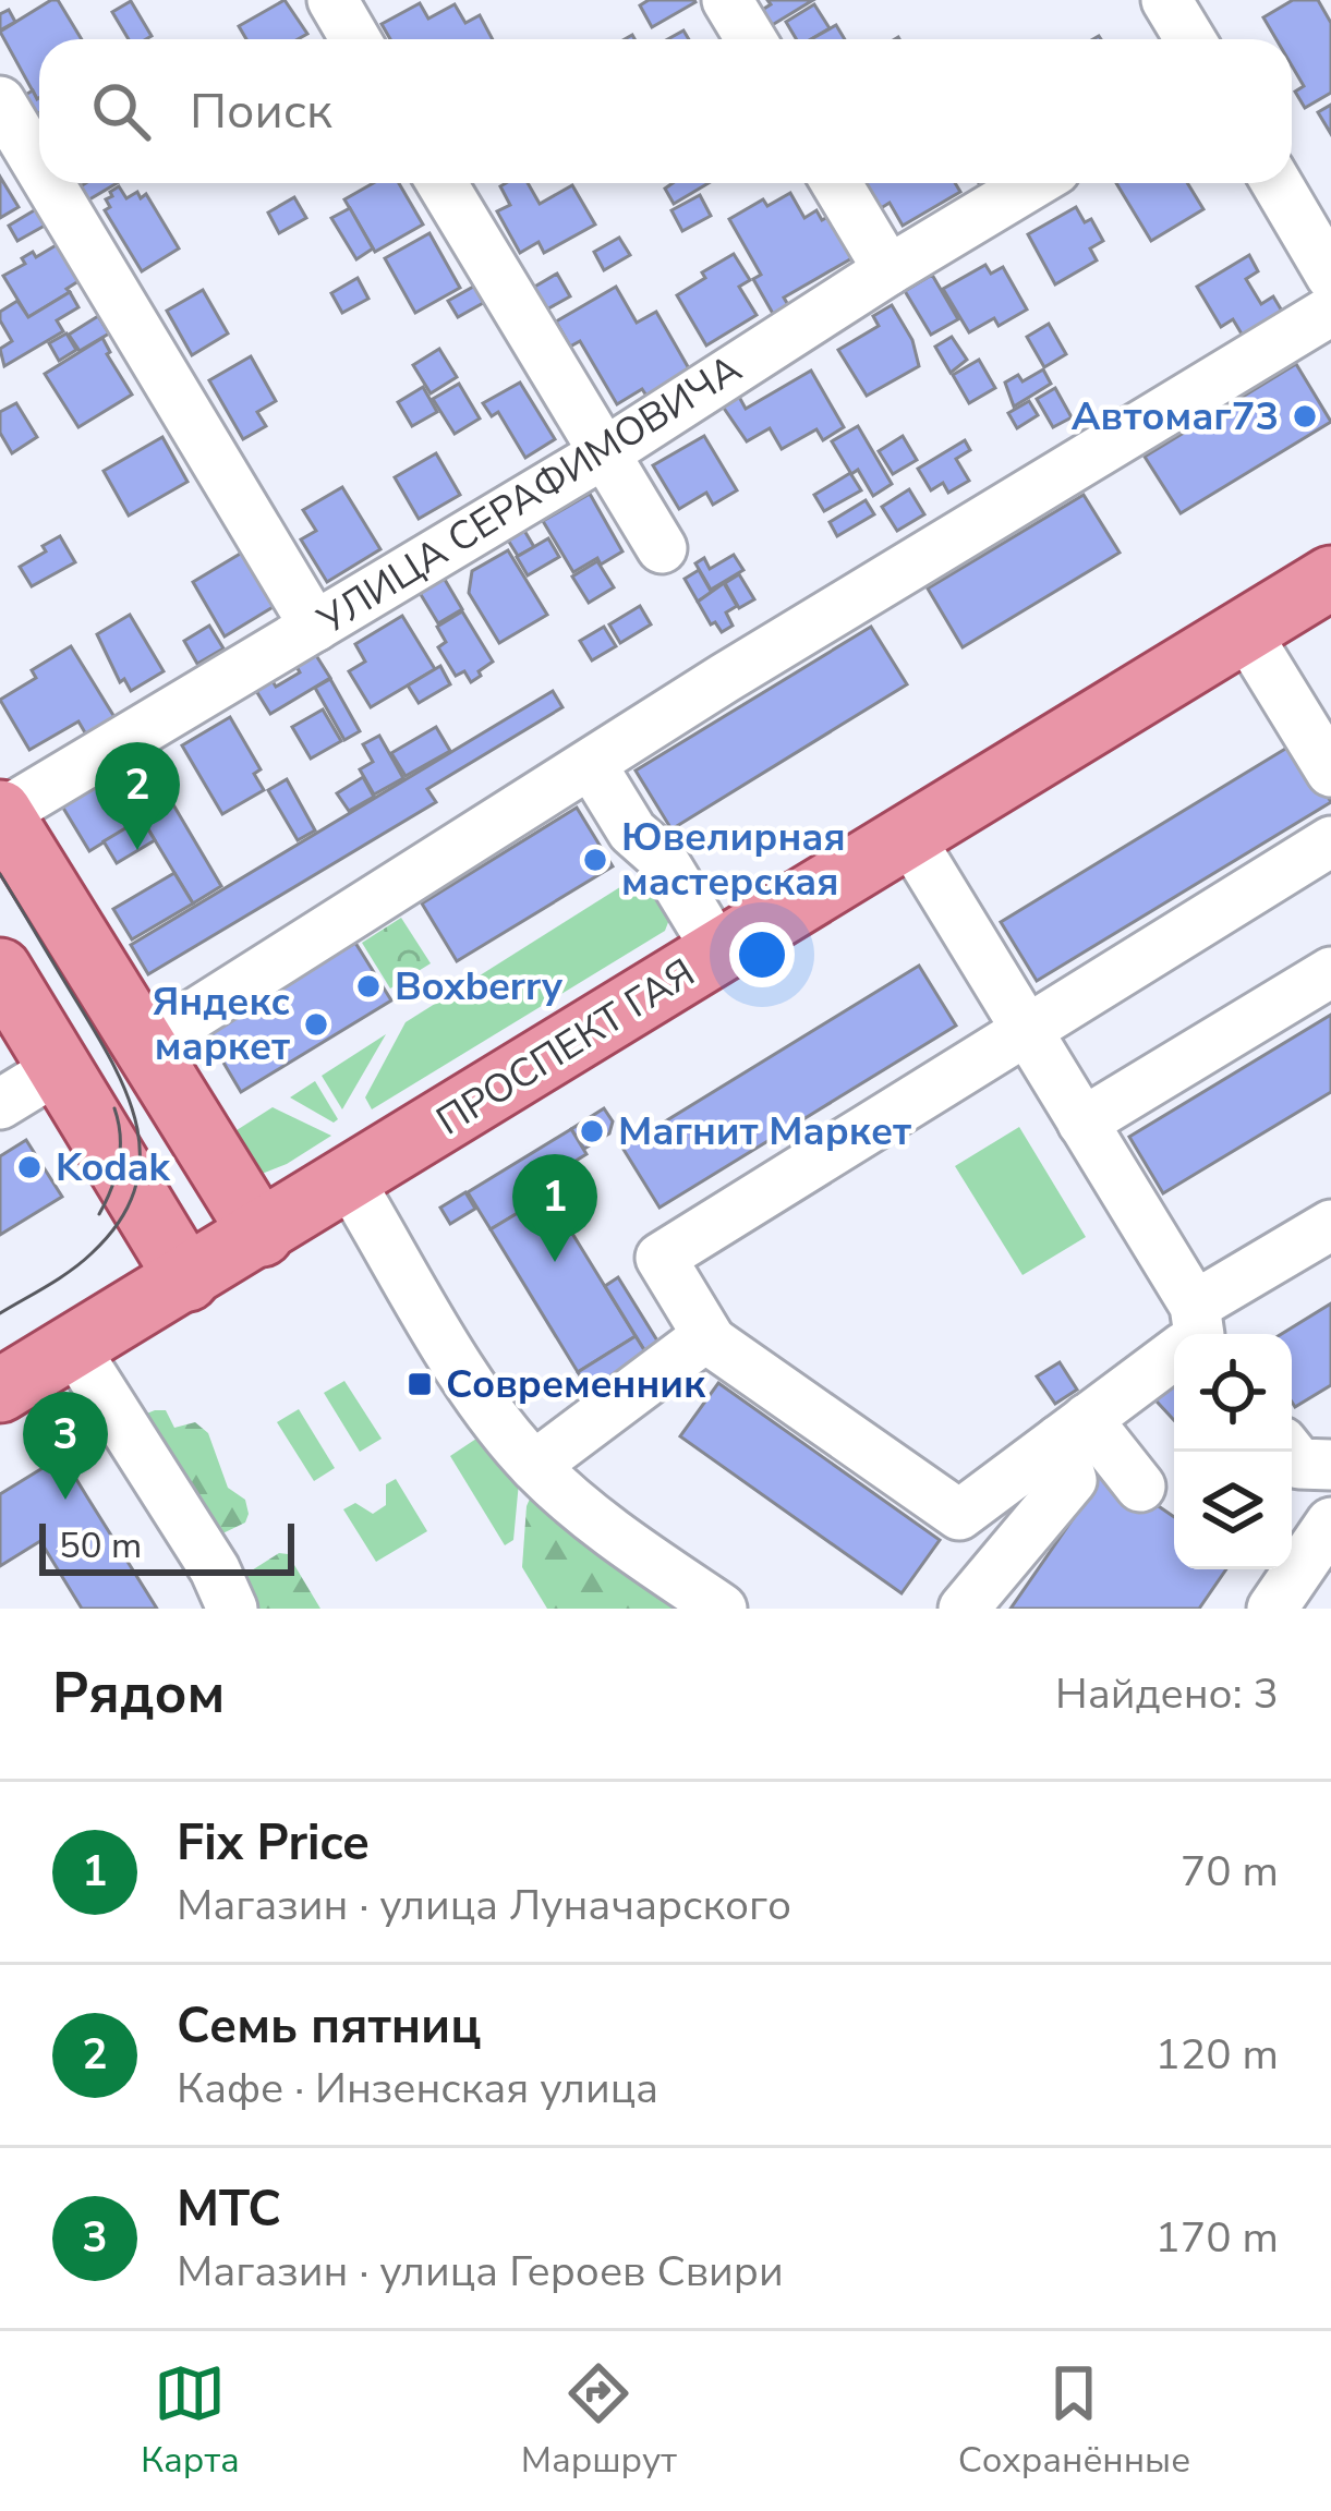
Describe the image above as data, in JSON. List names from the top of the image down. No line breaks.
{"streets":{"main road":["ПРОСПЕКТ ГАЯ"],"street":["УЛИЦА СЕРАФИМОВИЧА"]},"places":{"other":["Автомаг73","Ювелирная мастерская","Boxberry","Яндекс маркет","Магнит Маркет","Kodak"],"transit":["Современник"]},"scale_bar":"50 m","page":{"search":"Поиск","pins":["2","1","3"],"scale":"50 m","heading":["Рядом","Найдено: 3"],"list":[{"mark":"1","name":"Fix Price","note":"Магазин · улица Луначарского","value":"70 m"},{"mark":"2","name":"Семь пятниц","note":"Кафе · Инзенская улица","value":"120 m"},{"mark":"3","name":"МТС","note":"Магазин · улица Героев Свири","value":"170 m"}],"nav":["Карта","Маршрут","Сохранённые"]}}
